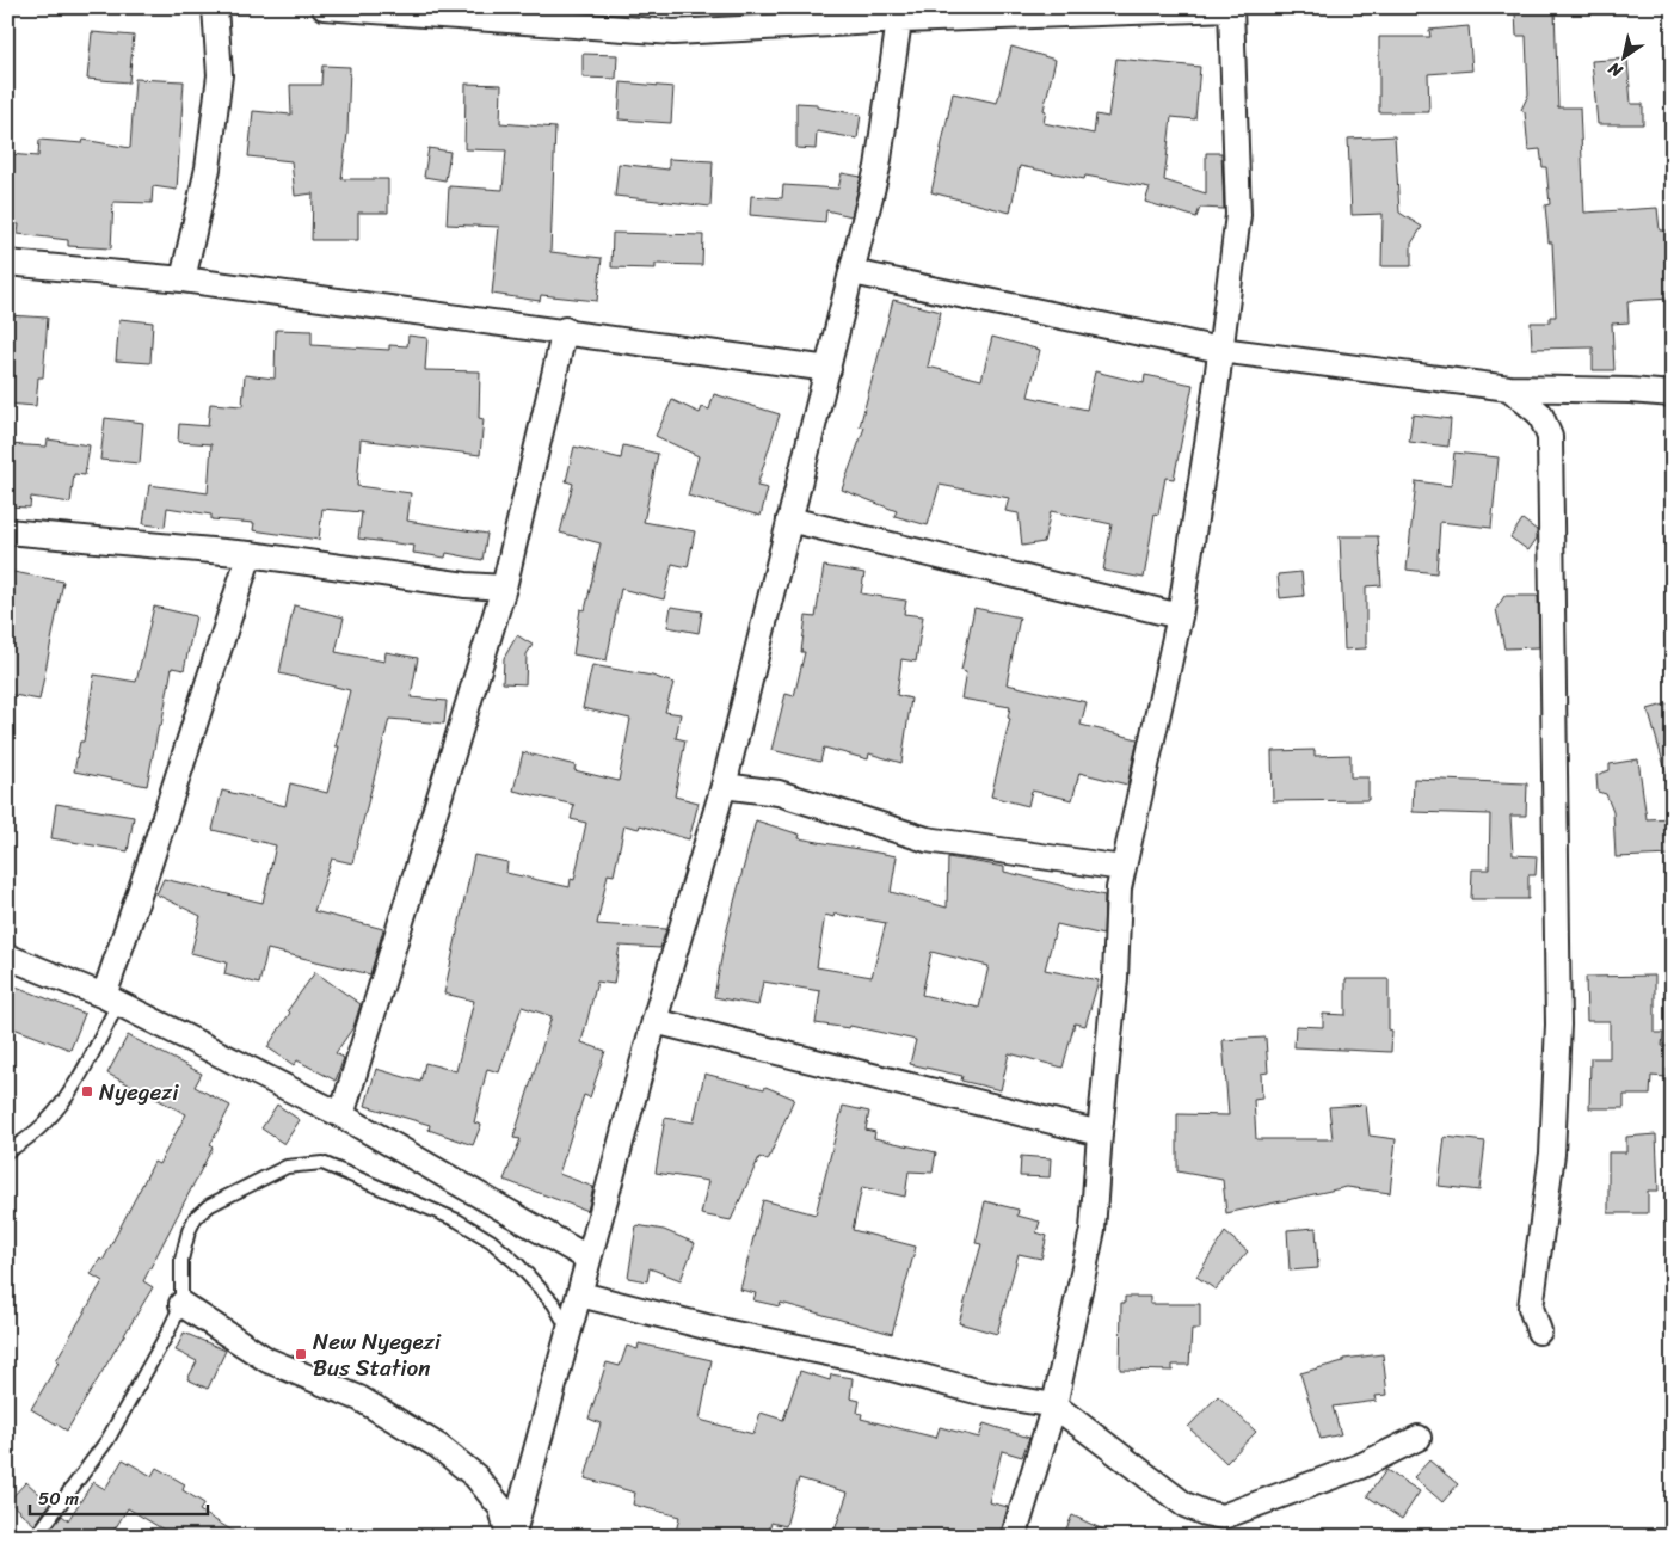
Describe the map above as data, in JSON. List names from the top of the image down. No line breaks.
{"places":{"transit":["Nyegezi","New Nyegezi Bus Station"]},"scale_bar":"50 m","north":"bottom left"}
